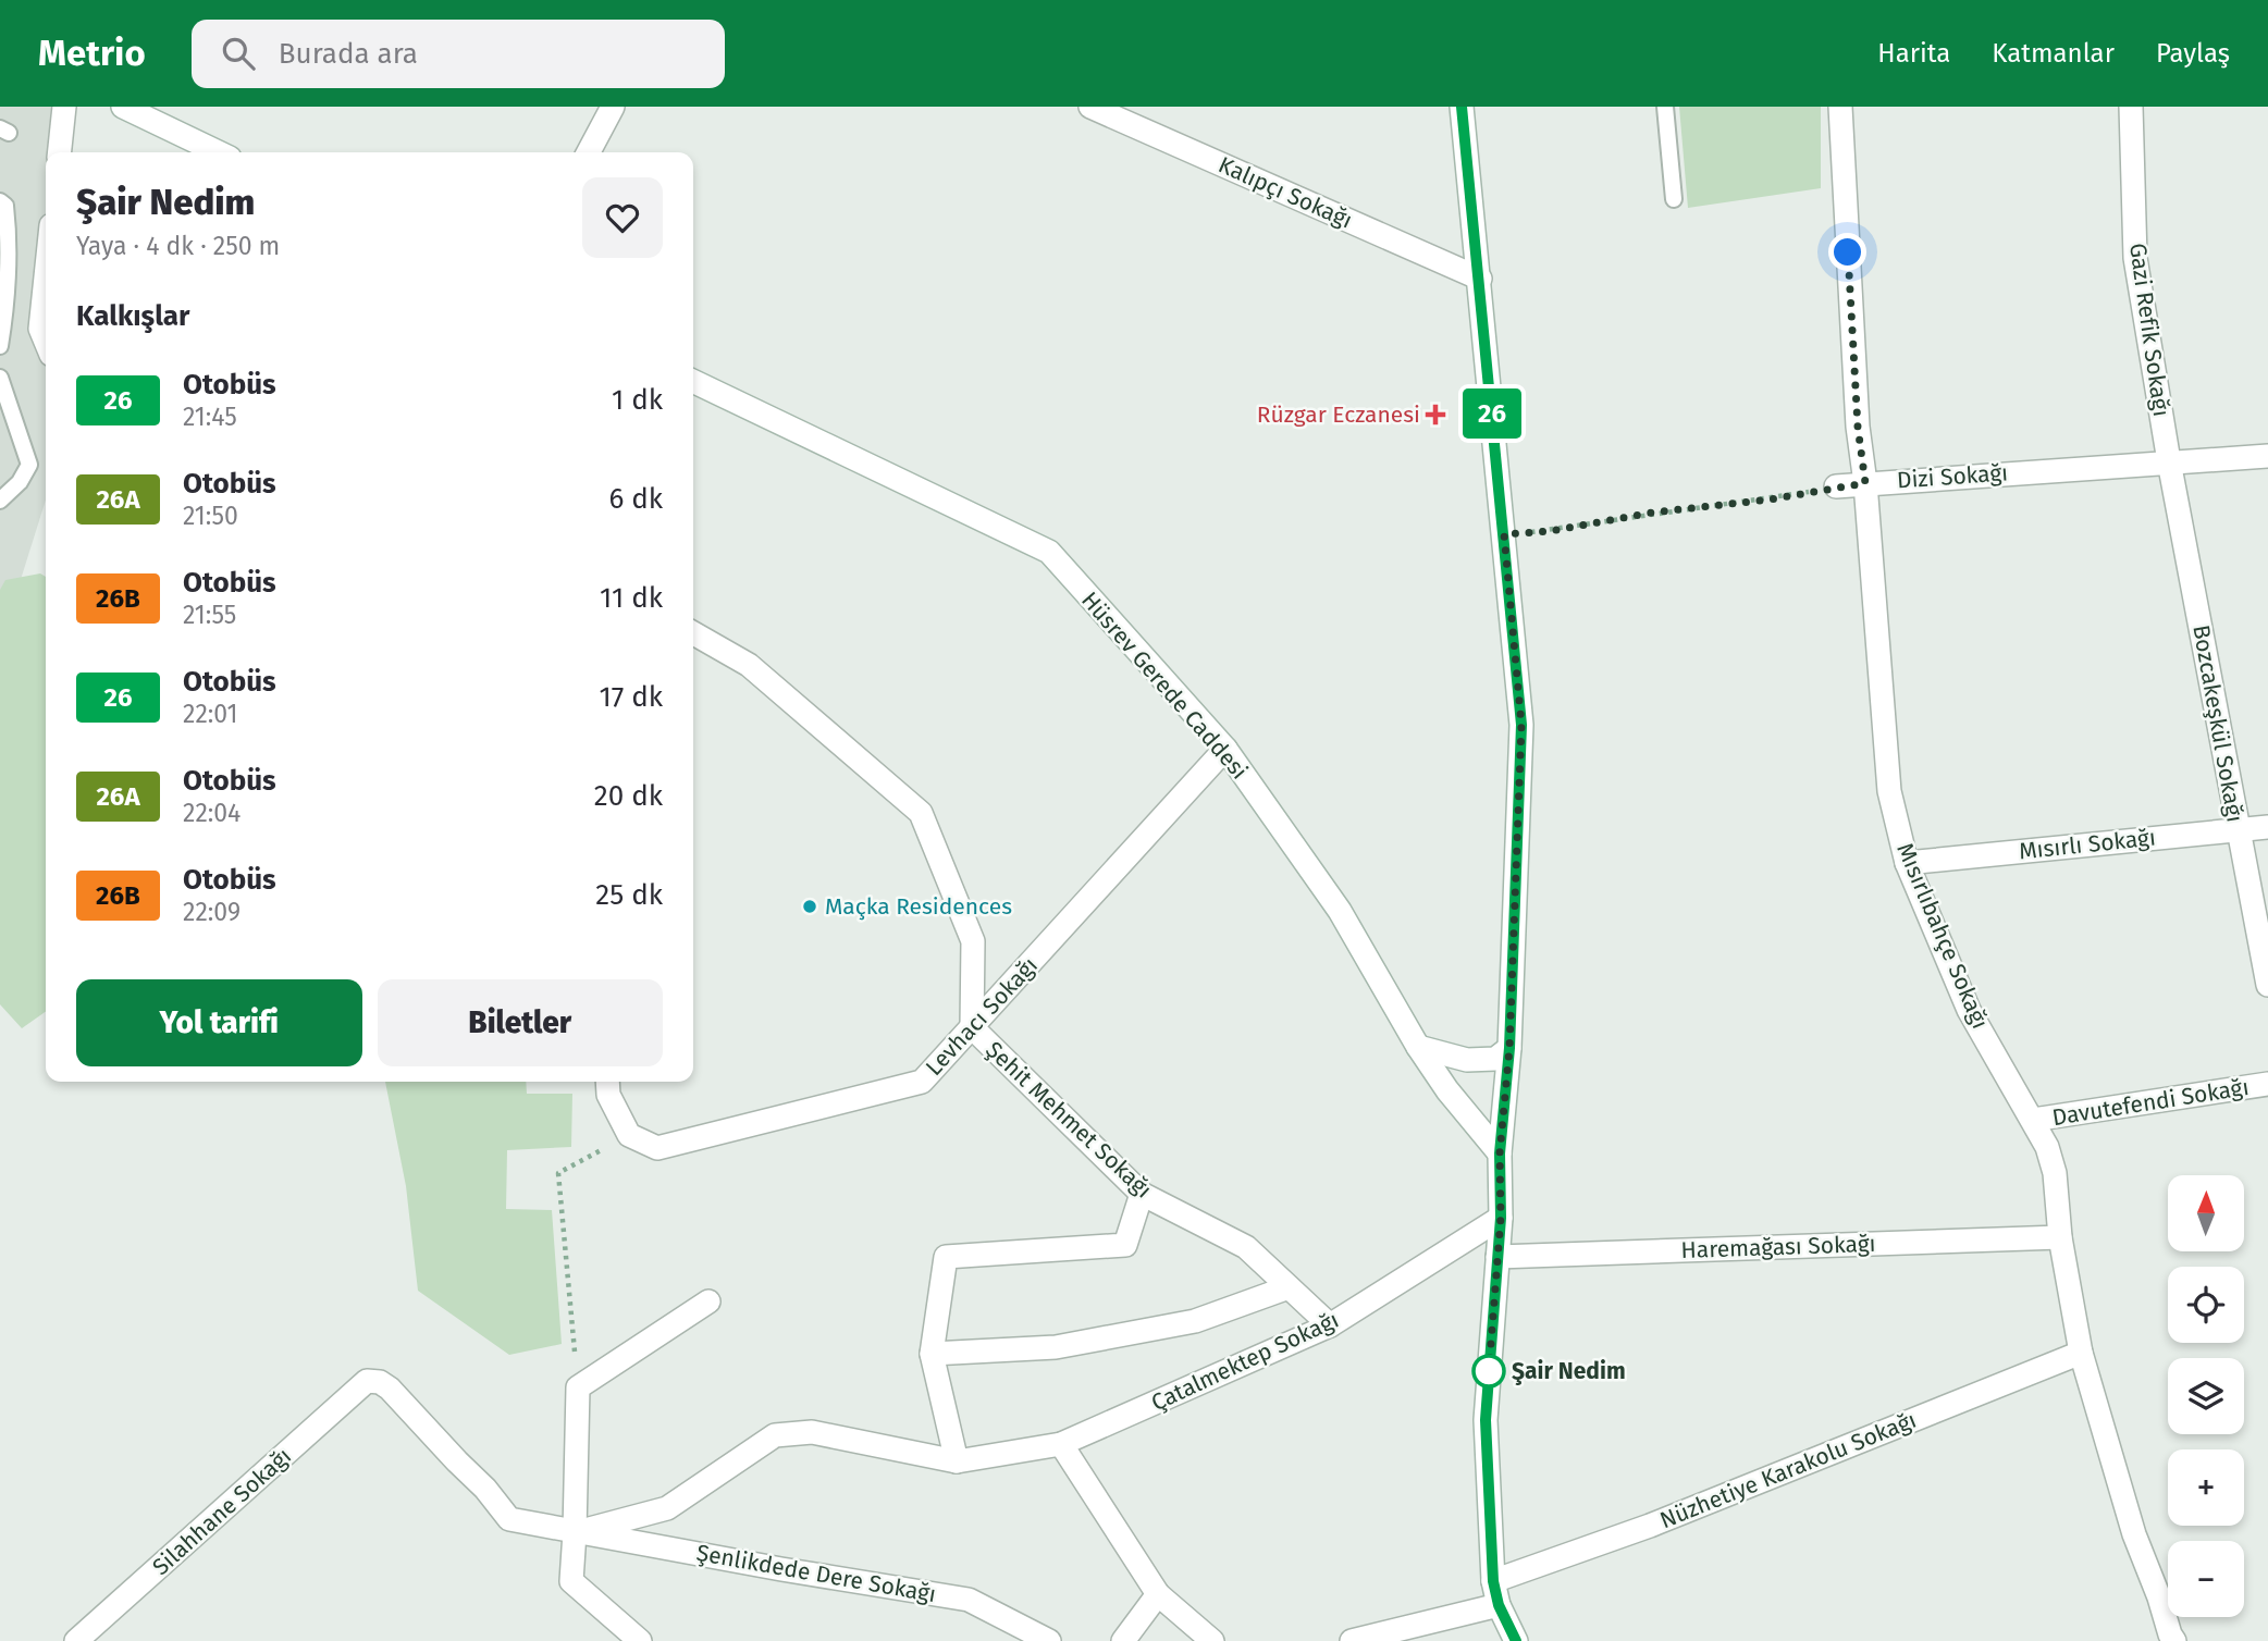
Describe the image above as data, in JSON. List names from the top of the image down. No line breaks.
{"streets":{"street":["Kalıpçı Sokağı","Gazi Refik Sokağı","Dizi Sokağı","Hüsrev Gerede Caddesi","Bozcakeşkül Sokağı","Mısırlı Sokağı","Mısırlıbahçe Sokağı","Levhacı Sokağı","Davutefendi Sokağı","Şehit Mehmet Sokağı","Haremağası Sokağı","Çatalmektep Sokağı","Nüzhetiye Karakolu Sokağı","Silahhane Sokağı","Şenlikdede Dere Sokağı"]},"crossings":[["Gazi Refik Sokağı","Dizi Sokağı"],["Gazi Refik Sokağı","Bozcakeşkül Sokağı"],["Dizi Sokağı","Bozcakeşkül Sokağı"],["Dizi Sokağı","Mısırlıbahçe Sokağı"],["Hüsrev Gerede Caddesi","Levhacı Sokağı"],["Bozcakeşkül Sokağı","Mısırlı Sokağı"],["Mısırlı Sokağı","Mısırlıbahçe Sokağı"],["Mısırlıbahçe Sokağı","Davutefendi Sokağı"],["Mısırlıbahçe Sokağı","Haremağası Sokağı"],["Mısırlıbahçe Sokağı","Nüzhetiye Karakolu Sokağı"],["Levhacı Sokağı","Şehit Mehmet Sokağı"],["Şehit Mehmet Sokağı","Çatalmektep Sokağı"],["Silahhane Sokağı","Şenlikdede Dere Sokağı"]],"places":{"health":["Rüzgar Eczanesi"],"other":["Maçka Residences","Şair Nedim"]},"lines":["bus line 26"],"north":"top","page":{"header":"Metrio","search":"Burada ara","nav":["Harita","Katmanlar","Paylaş"],"on_map":"26","heading":[["Şair Nedim","Yaya · 4 dk · 250 m"],"Kalkışlar"],"list":[{"mark":"26","name":"Otobüs","note":"21:45","value":"1 dk"},{"mark":"26A","name":"Otobüs","note":"21:50","value":"6 dk"},{"mark":"26B","name":"Otobüs","note":"21:55","value":"11 dk"},{"mark":"26","name":"Otobüs","note":"22:01","value":"17 dk"},{"mark":"26A","name":"Otobüs","note":"22:04","value":"20 dk"},{"mark":"26B","name":"Otobüs","note":"22:09","value":"25 dk"}],"buttons":["Yol tarifi","Biletler"],"map_buttons":["+","−"]}}
